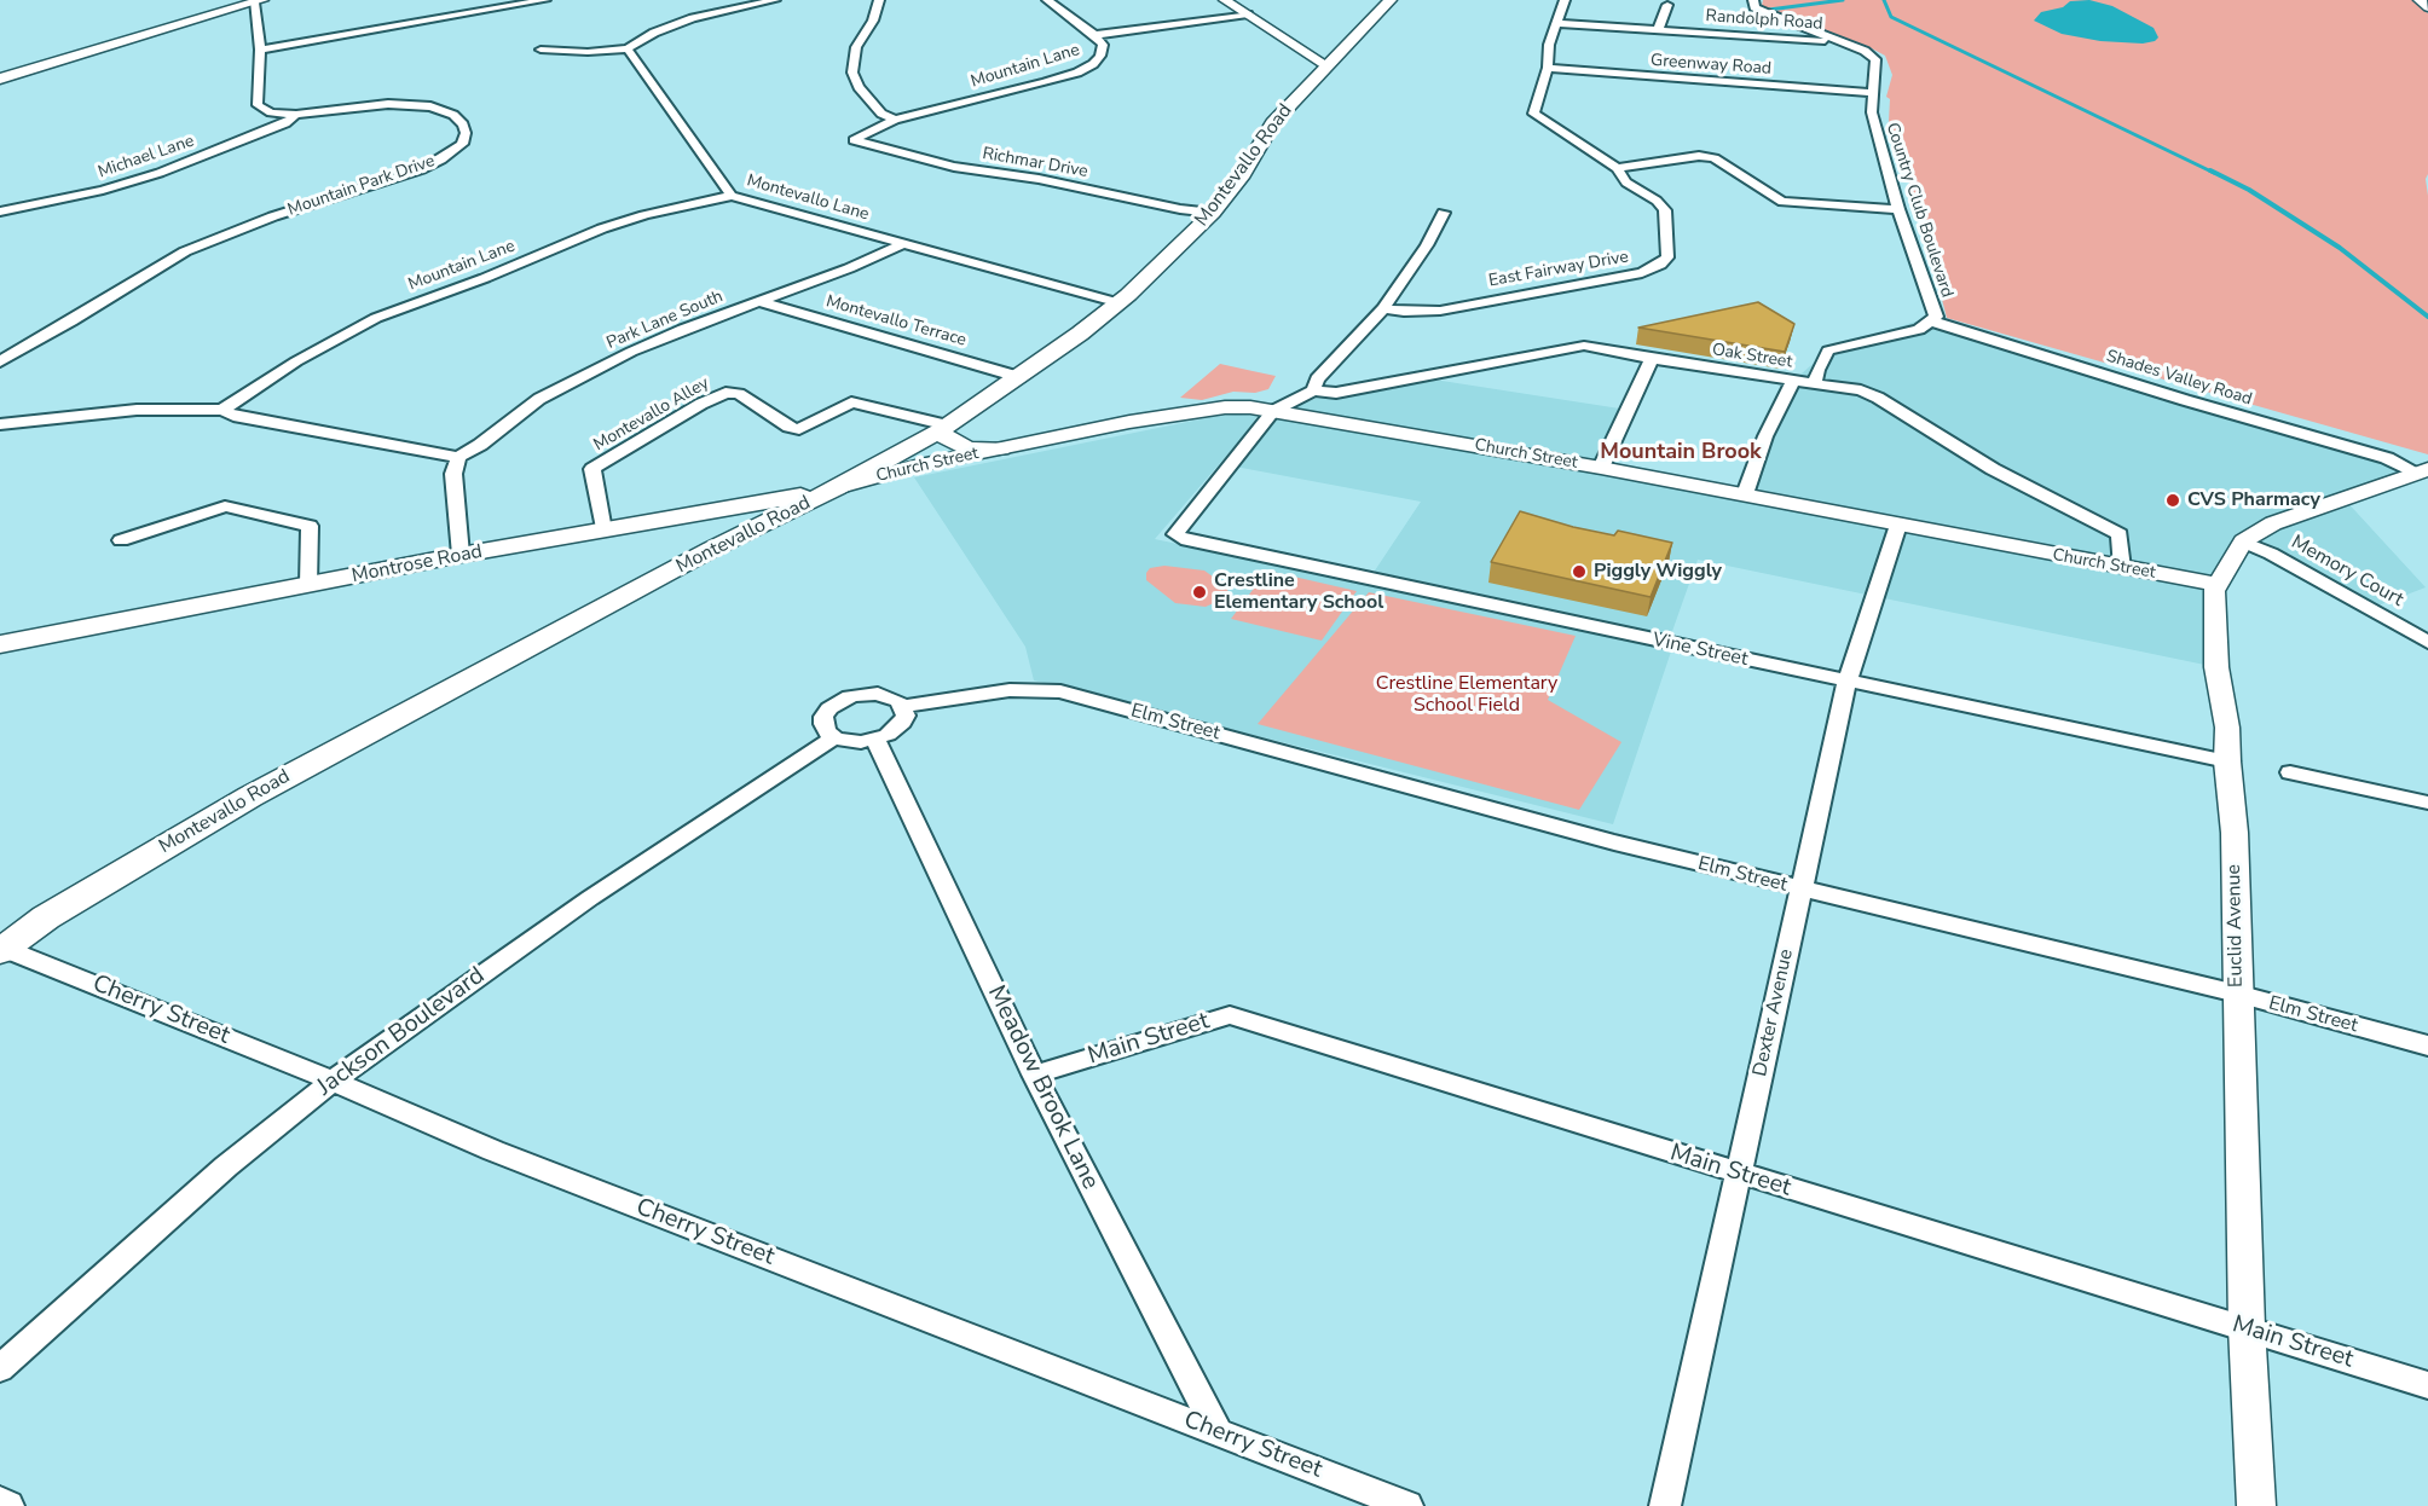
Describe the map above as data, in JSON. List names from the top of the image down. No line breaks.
{"streets":{"main road":["Montevallo Road","Montrose Road"],"street":["Randolph Road","Greenway Road","Mountain Lane","Michael Lane","Richmar Drive","Mountain Park Drive","Montevallo Lane","Country Club Boulevard","East Fairway Drive","Park Lane South","Montevallo Terrace","Oak Street","Shades Valley Road","Montevallo Alley","Church Street","Memory Court","Vine Street","Elm Street","Euclid Avenue","Cherry Street","Dexter Avenue","Jackson Boulevard","Main Street","Meadow Brook Lane"]},"crossings":[["Randolph Road","Country Club Boulevard"],["Greenway Road","Country Club Boulevard"],["Mountain Lane","Richmar Drive"],["Mountain Lane","Montevallo Lane"],["Michael Lane","Mountain Park Drive"],["Richmar Drive","Montevallo Road"],["Montevallo Road","Montevallo Lane"],["Montevallo Road","Montevallo Terrace"],["Montevallo Road","Montevallo Alley"],["Montevallo Road","Church Street"],["Montevallo Road","Montrose Road"],["Montevallo Road","Cherry Street"],["Montevallo Lane","Park Lane South"],["Country Club Boulevard","Oak Street"],["Country Club Boulevard","Shades Valley Road"],["Park Lane South","Montevallo Terrace"],["Oak Street","Church Street"],["Shades Valley Road","Euclid Avenue"],["Montevallo Alley","Montrose Road"],["Church Street","Montrose Road"],["Church Street","Vine Street"],["Church Street","Euclid Avenue"],["Church Street","Dexter Avenue"],["Memory Court","Euclid Avenue"],["Vine Street","Euclid Avenue"],["Vine Street","Dexter Avenue"],["Elm Street","Euclid Avenue"],["Elm Street","Dexter Avenue"],["Elm Street","Jackson Boulevard"],["Elm Street","Meadow Brook Lane"],["Euclid Avenue","Main Street"],["Cherry Street","Jackson Boulevard"],["Cherry Street","Meadow Brook Lane"],["Dexter Avenue","Main Street"],["Jackson Boulevard","Meadow Brook Lane"],["Main Street","Meadow Brook Lane"]],"districts":["Mountain Brook"],"parks":["Crestline Elementary School Field"],"places":["CVS Pharmacy","Piggly Wiggly","Crestline Elementary School"]}
